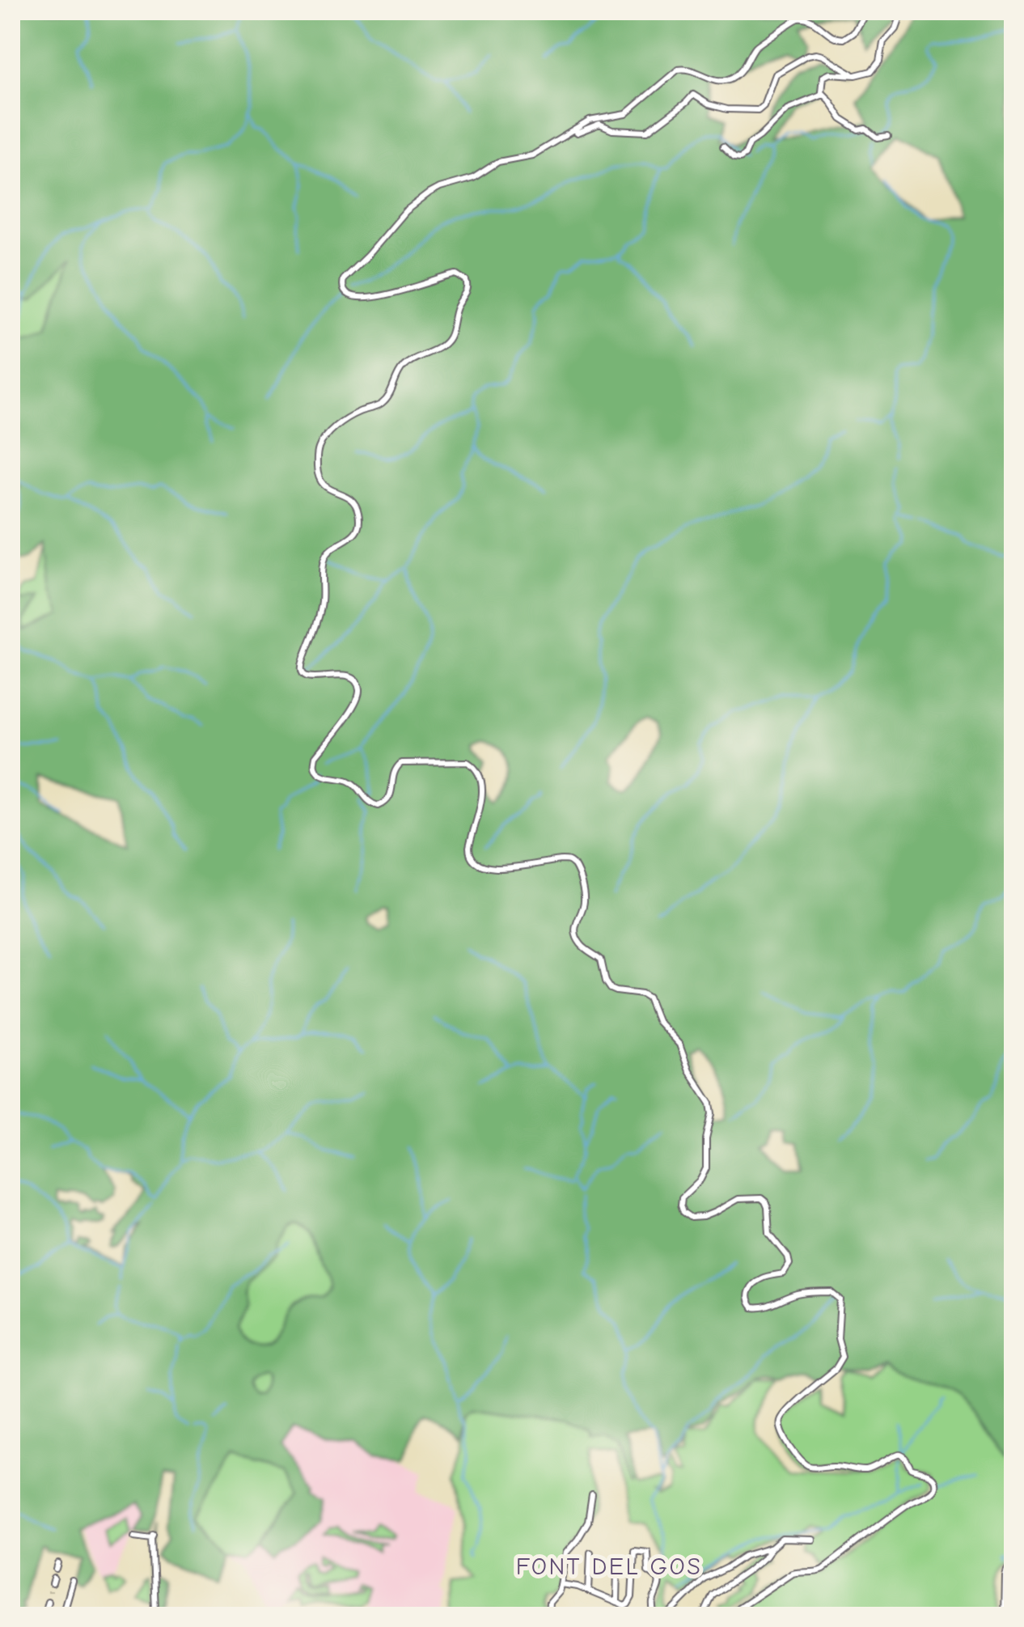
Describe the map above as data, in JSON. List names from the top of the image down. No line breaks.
{"districts":["FONT DEL GOS"]}
